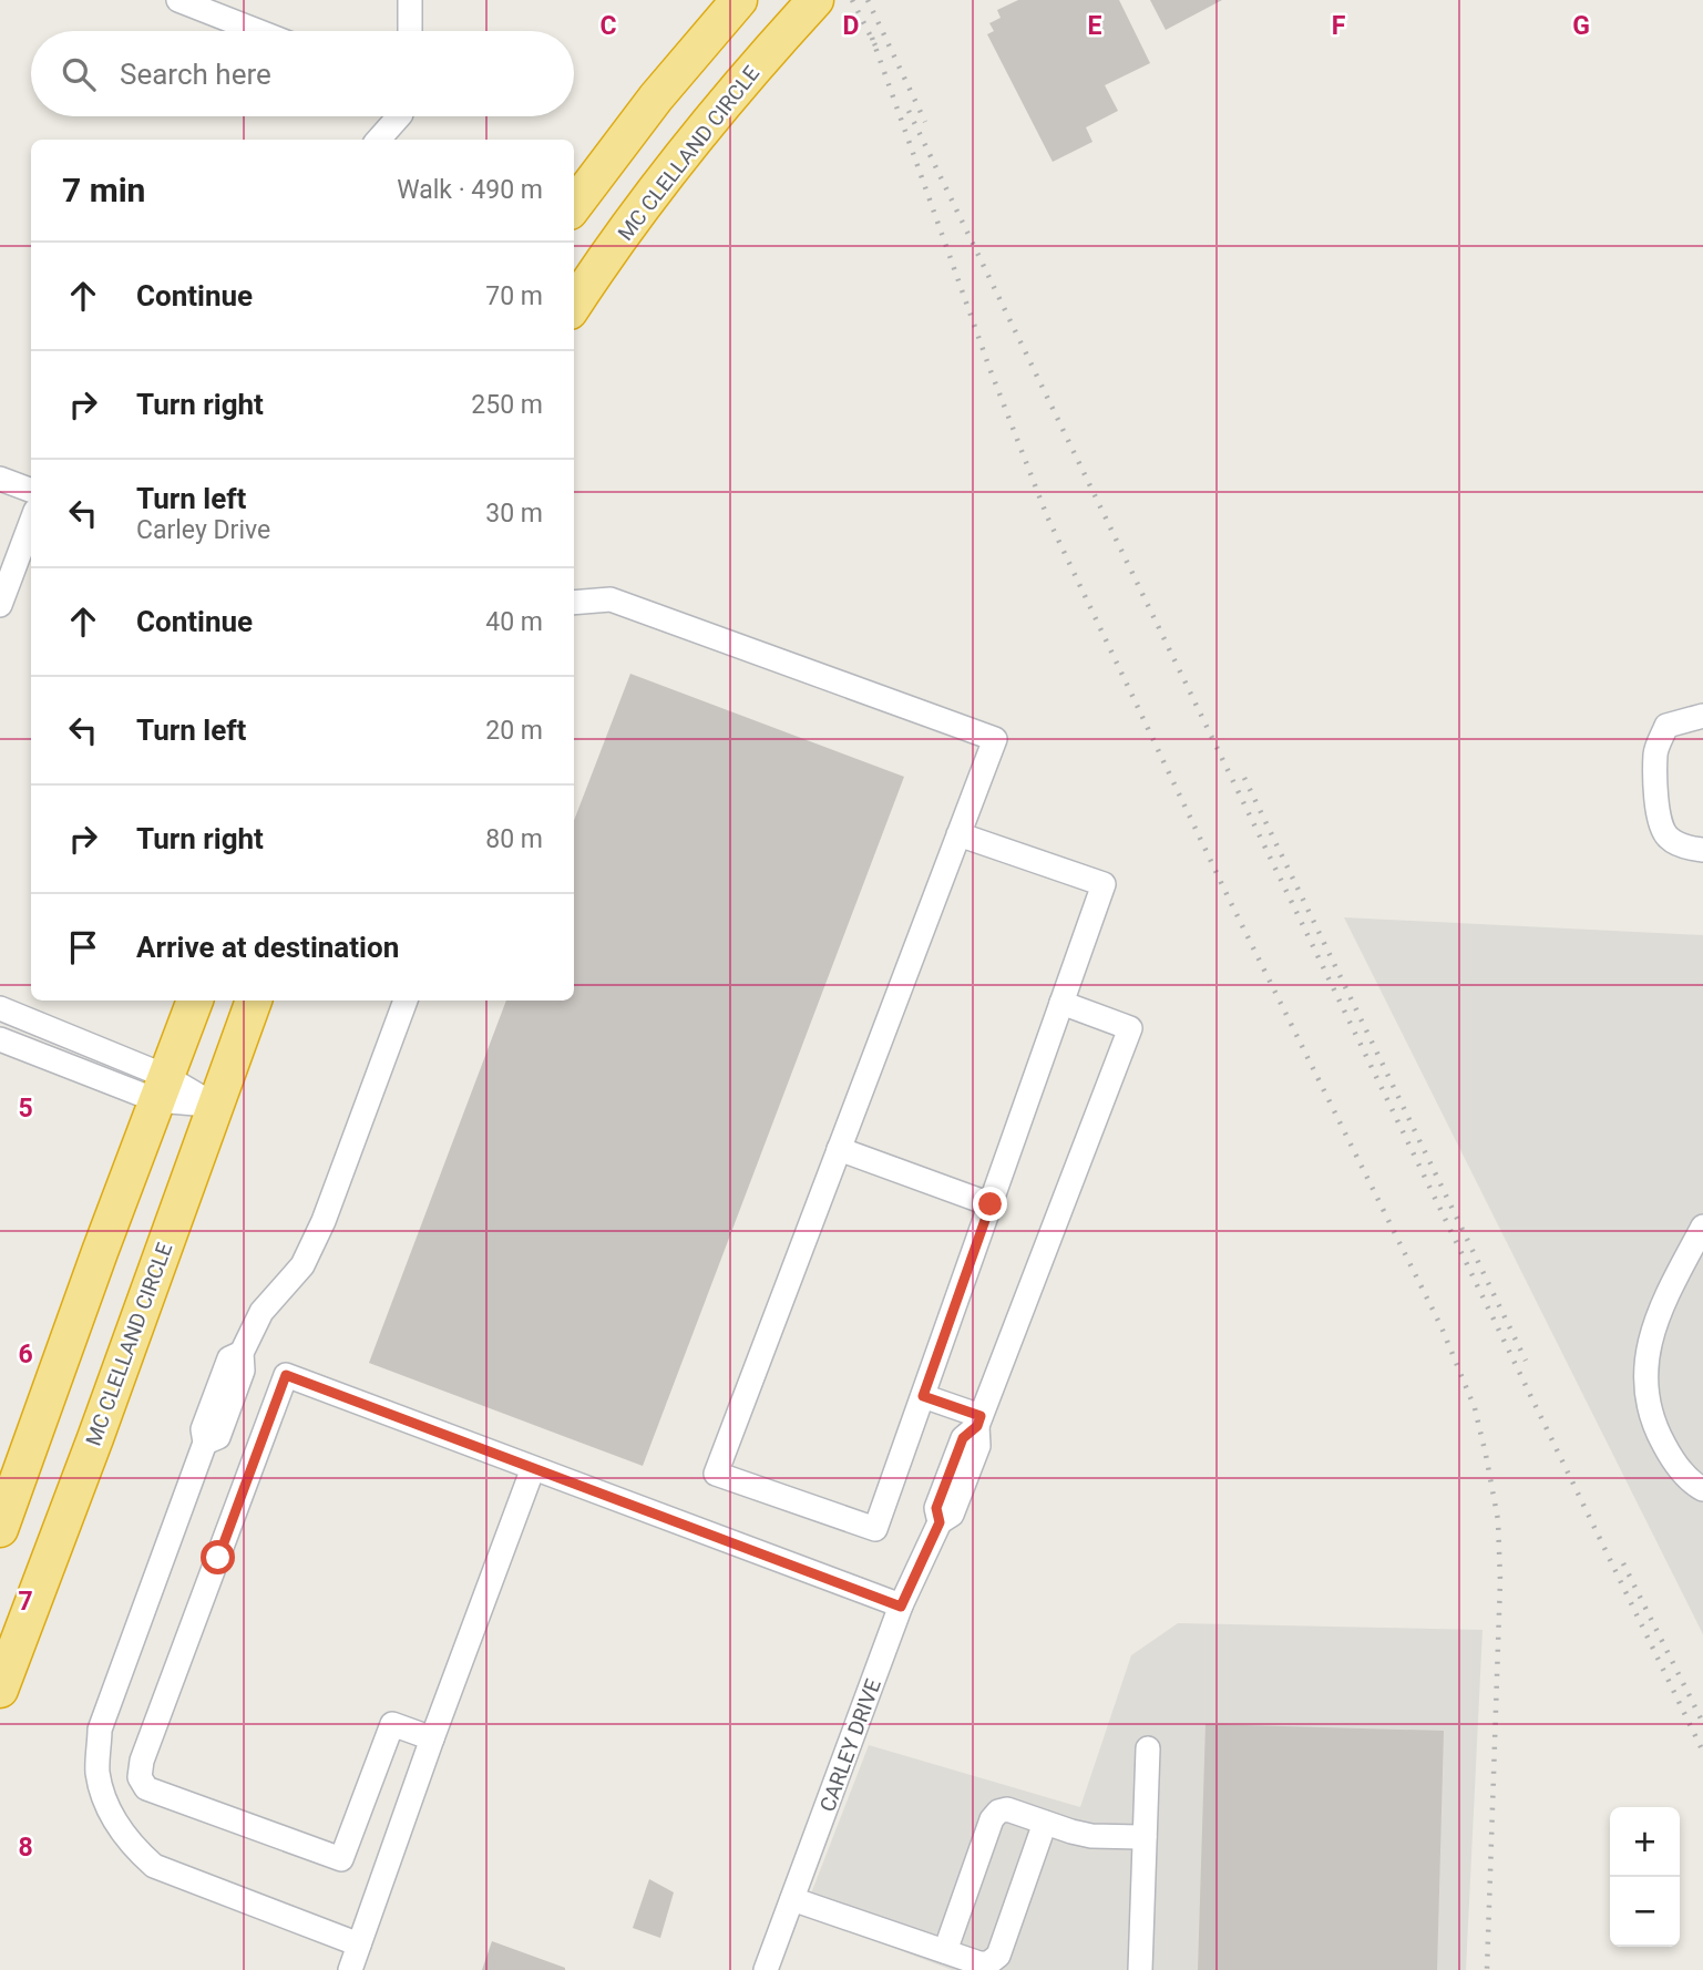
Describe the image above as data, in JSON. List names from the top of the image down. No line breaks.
{"streets":{"highway":["MC CLELLAND CIRCLE"],"street":["CARLEY DRIVE"]},"page":{"search":"Search here","heading":["7 min","Walk · 490 m"],"list":[["Continue","70 m"],["Turn right","250 m"],["Turn left","Carley Drive","30 m"],["Continue","40 m"],["Turn left","20 m"],["Turn right","80 m"],"Arrive at destination"],"map_buttons":["+","−"]},"grid":{"columns":["C","D","E","F","G"],"rows":["5","6","7","8"]}}
